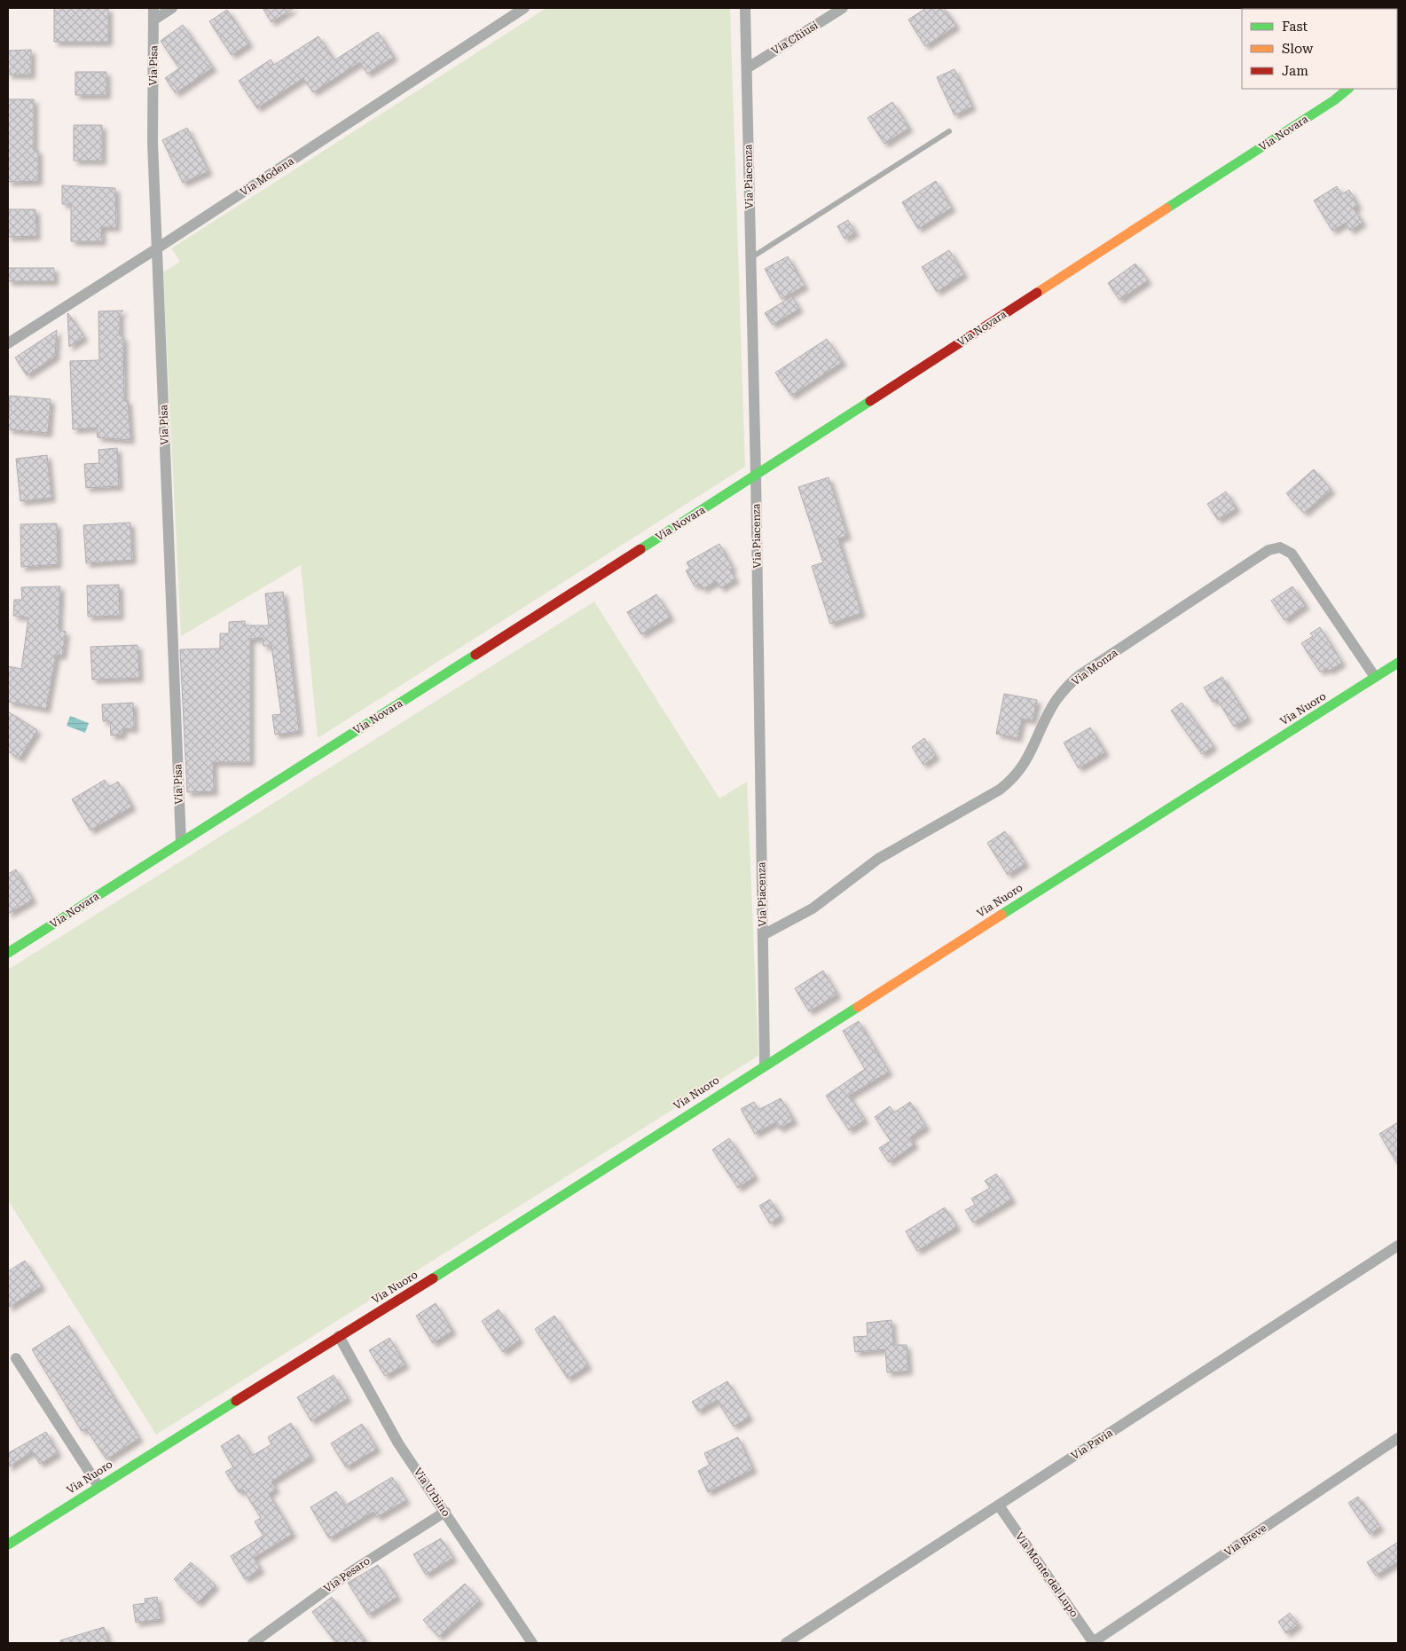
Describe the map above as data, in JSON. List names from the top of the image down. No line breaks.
{"streets":{"street":["Via Chiusi","Via Pisa","Via Novara","Via Modena","Via Piacenza","Via Monza","Via Nuoro","Via Pavia","Via Urbino","Via Breve","Via Pesaro","Via Monte del Lupo"]},"crossings":[["Via Chiusi","Via Piacenza"],["Via Pisa","Via Novara"],["Via Pisa","Via Modena"],["Via Novara","Via Piacenza"],["Via Piacenza","Via Monza"],["Via Piacenza","Via Nuoro"],["Via Monza","Via Nuoro"],["Via Nuoro","Via Urbino"],["Via Pavia","Via Monte del Lupo"],["Via Urbino","Via Pesaro"],["Via Breve","Via Monte del Lupo"]],"legend":["Fast","Slow","Jam"]}
